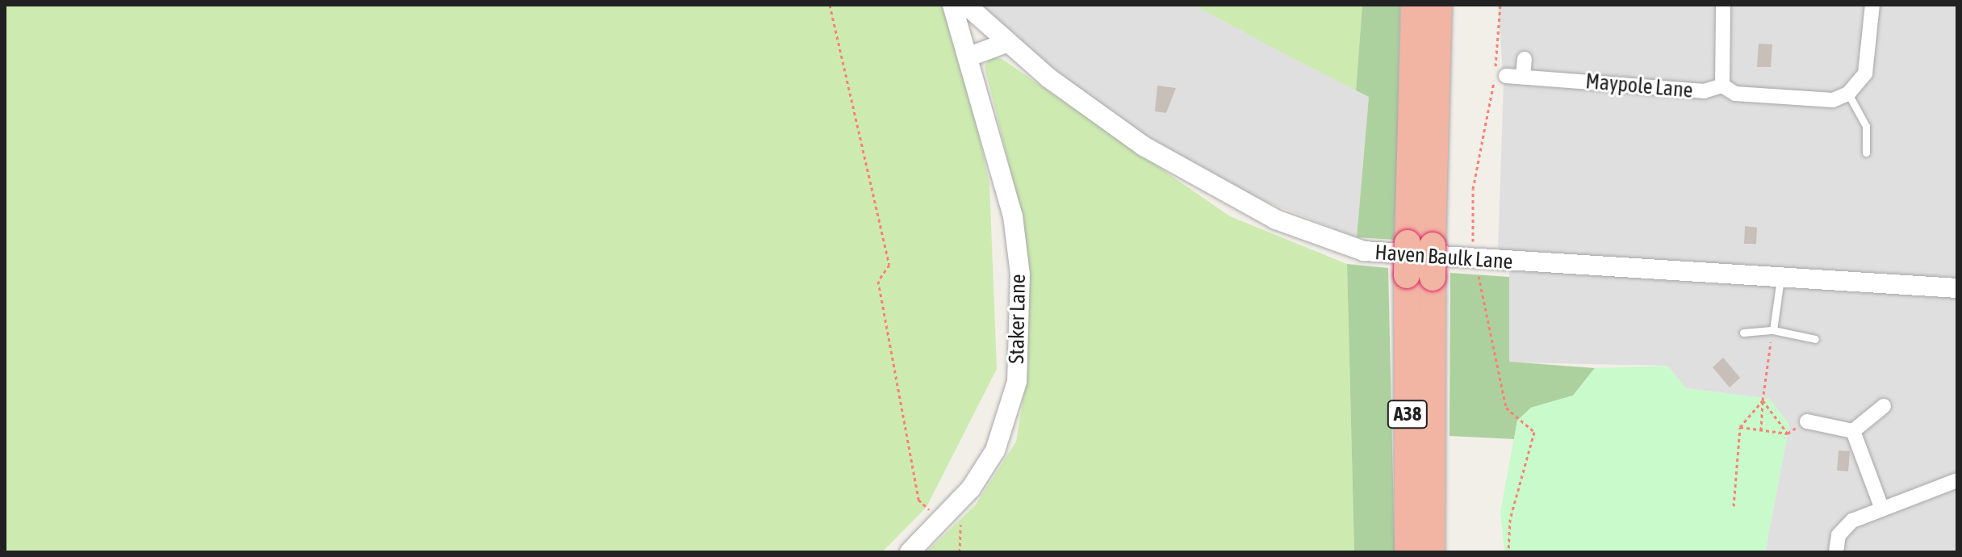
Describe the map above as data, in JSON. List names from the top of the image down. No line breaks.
{"streets":{"highway":["A38"],"street":["Maypole Lane","Haven Baulk Lane","Staker Lane"]}}
